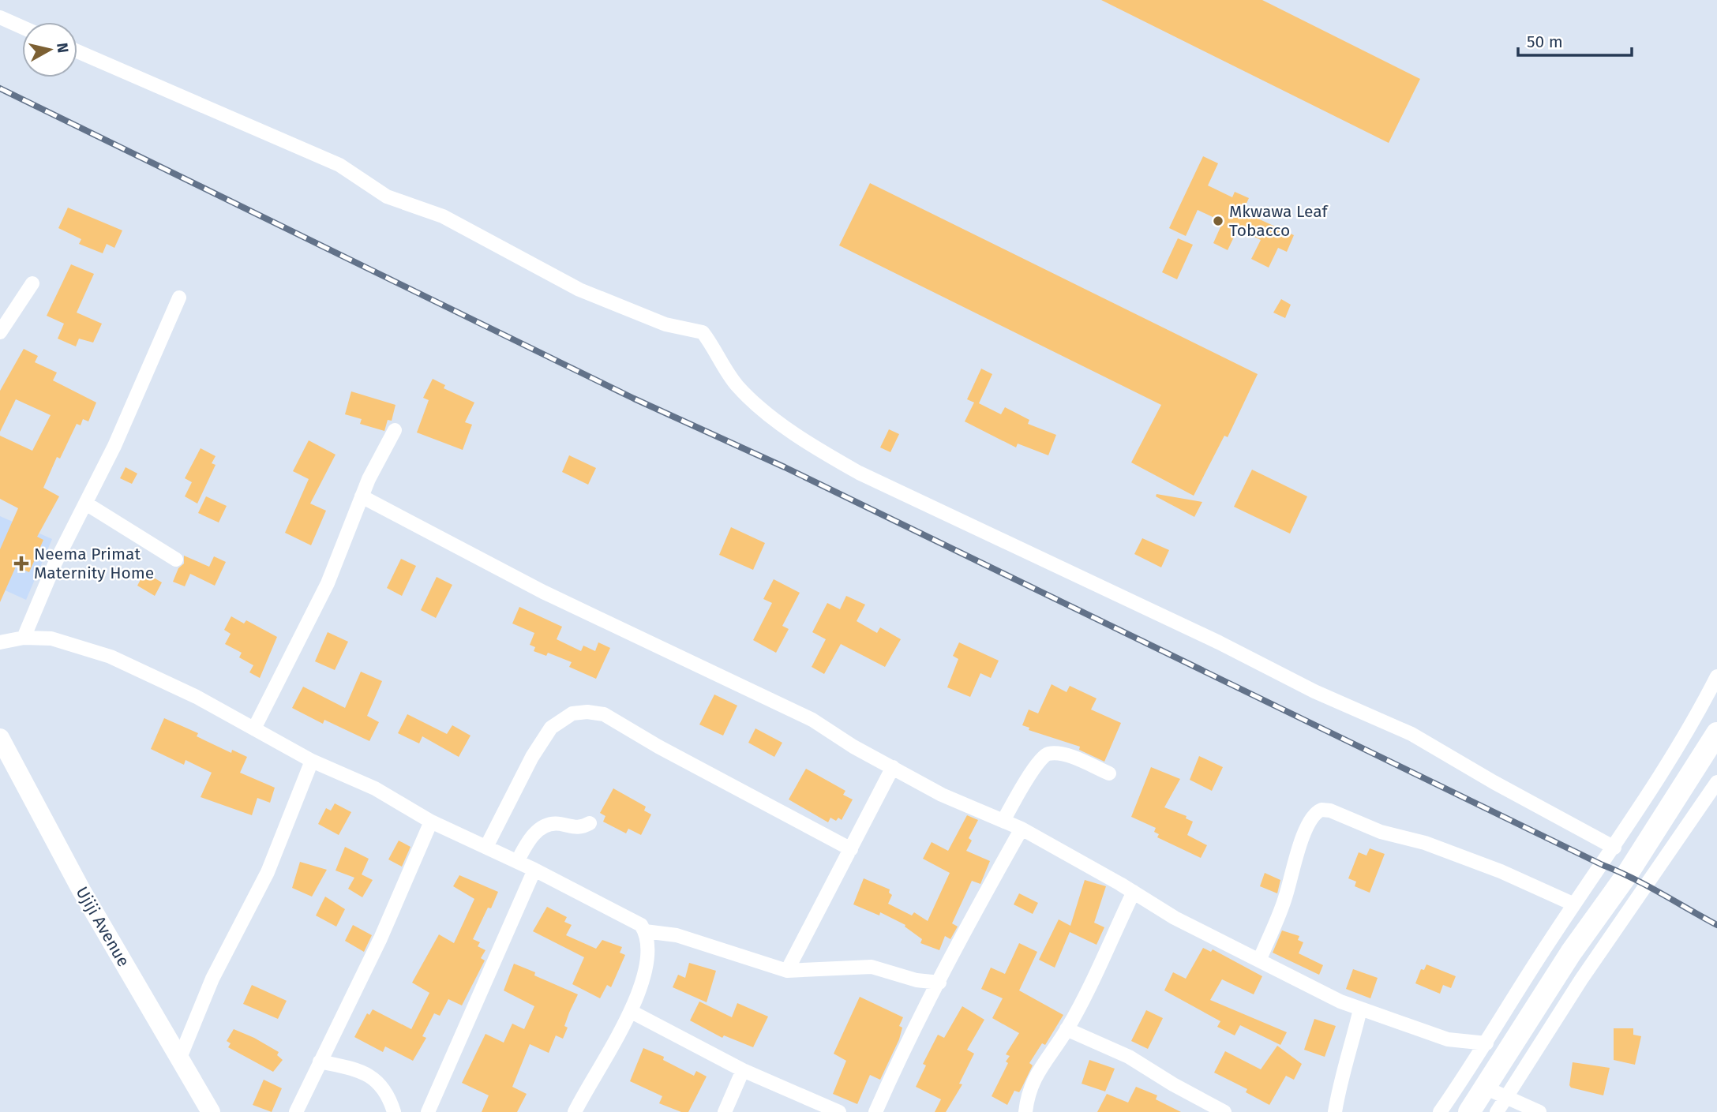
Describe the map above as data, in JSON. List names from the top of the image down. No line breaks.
{"streets":{"main road":["Ujiji Avenue"]},"places":{"other":["Mkwawa Leaf Tobacco"],"health":["Neema Primat Maternity Home"]},"scale_bar":"50 m","north":"right"}
